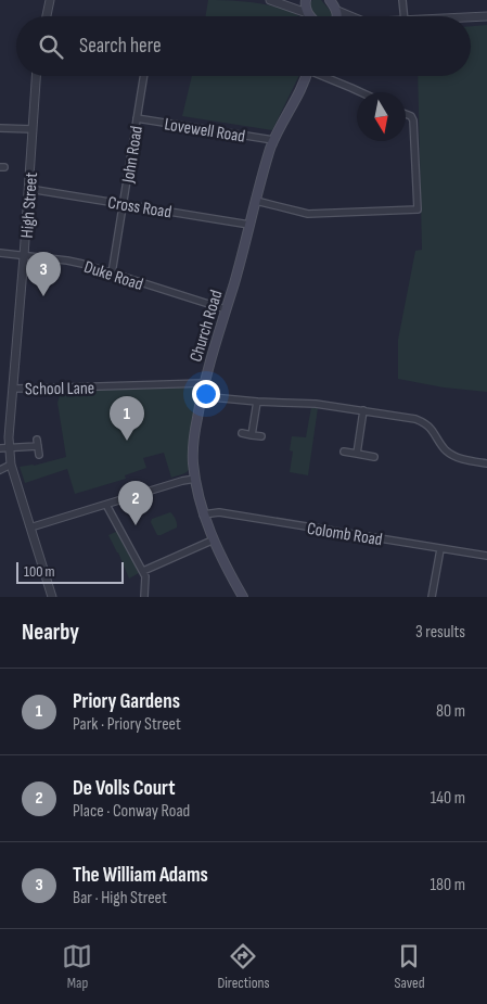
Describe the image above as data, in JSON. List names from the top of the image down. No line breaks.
{"streets":{"main road":["Church Road"],"street":["Lovewell Road","John Road","High Street","Cross Road","Duke Road","School Lane","Colomb Road"]},"crossings":[["Lovewell Road","John Road"],["Lovewell Road","Church Road"],["John Road","Cross Road"],["John Road","Duke Road"],["High Street","Cross Road"],["High Street","Duke Road"],["High Street","School Lane"],["Cross Road","Church Road"],["Duke Road","Church Road"],["Church Road","School Lane"],["Church Road","Colomb Road"]],"scale_bar":"100 m","north":"bottom","page":{"search":"Search here","pins":["3","1","2"],"scale":"100 m","heading":["Nearby","3 results"],"list":[{"mark":"1","name":"Priory Gardens","note":"Park · Priory Street","value":"80 m"},{"mark":"2","name":"De Volls Court","note":"Place · Conway Road","value":"140 m"},{"mark":"3","name":"The William Adams","note":"Bar · High Street","value":"180 m"}],"nav":["Map","Directions","Saved"]}}
